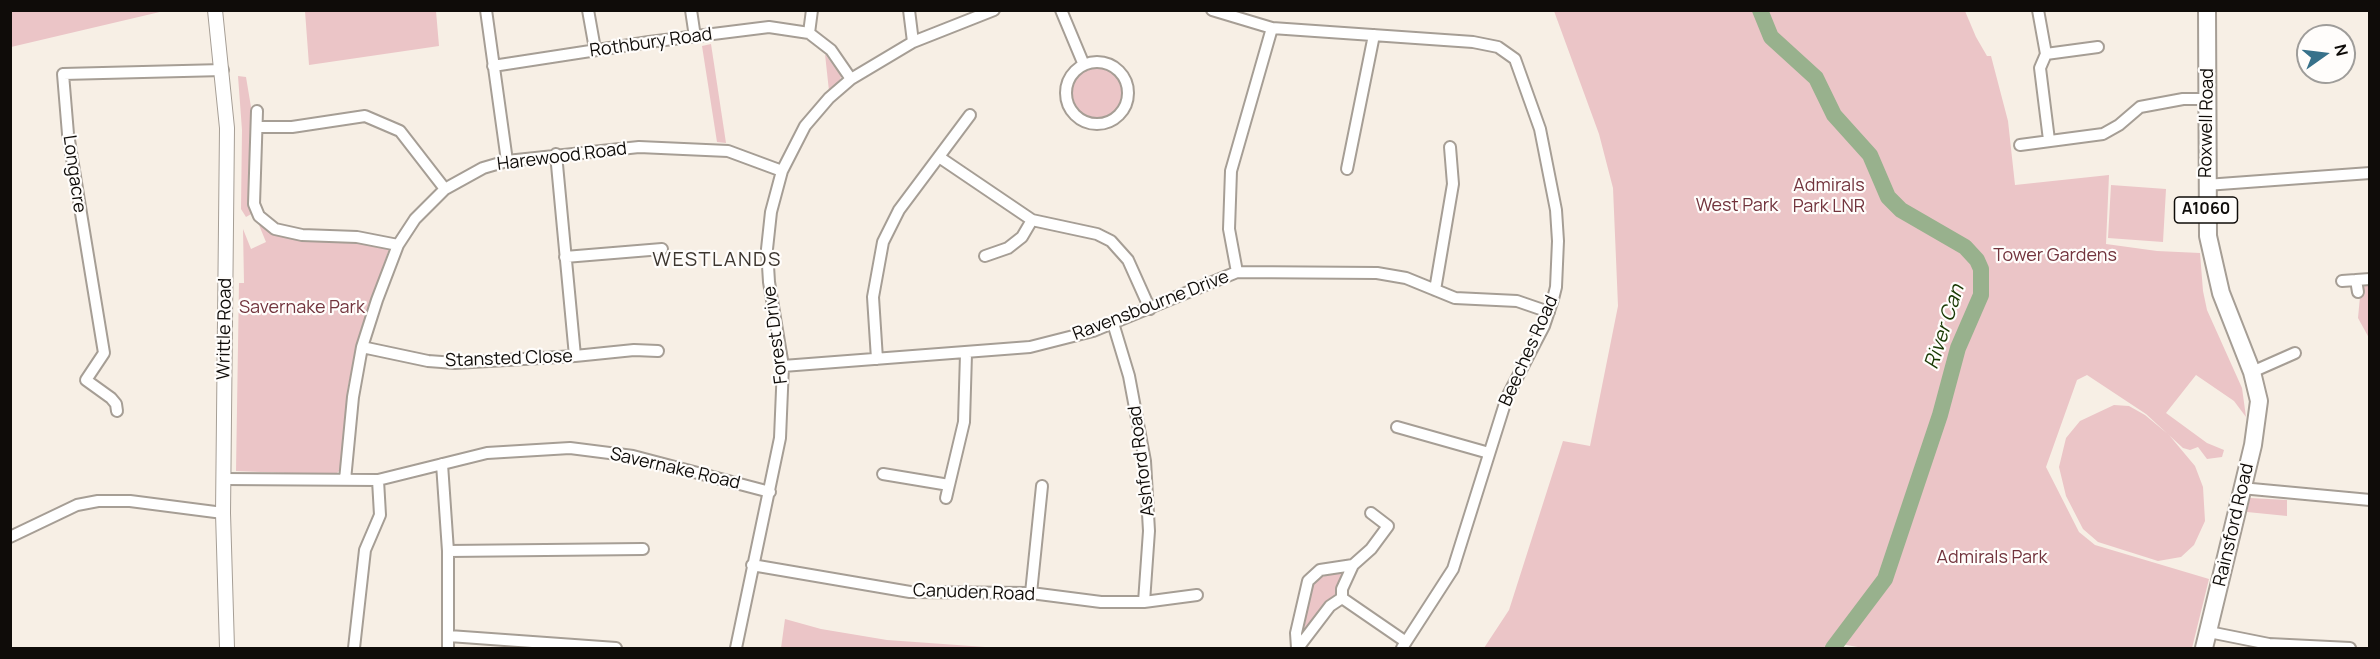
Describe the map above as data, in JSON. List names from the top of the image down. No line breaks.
{"streets":{"main road":["Roxwell Road","A1060","Rainsford Road"],"street":["Rothbury Road","Harewood Road","Longacre","Ravensbourne Drive","Writtle Road","Forest Drive","Beeches Road","Stansted Close","Ashford Road","Savernake Road","Canuden Road"]},"crossings":[["Roxwell Road","Rainsford Road"],["Harewood Road","Forest Drive"],["Harewood Road","Stansted Close"],["Harewood Road","Savernake Road"],["Longacre","Writtle Road"],["Ravensbourne Drive","Forest Drive"],["Ravensbourne Drive","Beeches Road"],["Ravensbourne Drive","Ashford Road"],["Writtle Road","Savernake Road"],["Forest Drive","Savernake Road"],["Forest Drive","Canuden Road"],["Ashford Road","Canuden Road"]],"districts":["WESTLANDS"],"water":["River Can"],"parks":["Admirals Park LNR","West Park","Tower Gardens","Savernake Park","Admirals Park"],"north":"right"}
